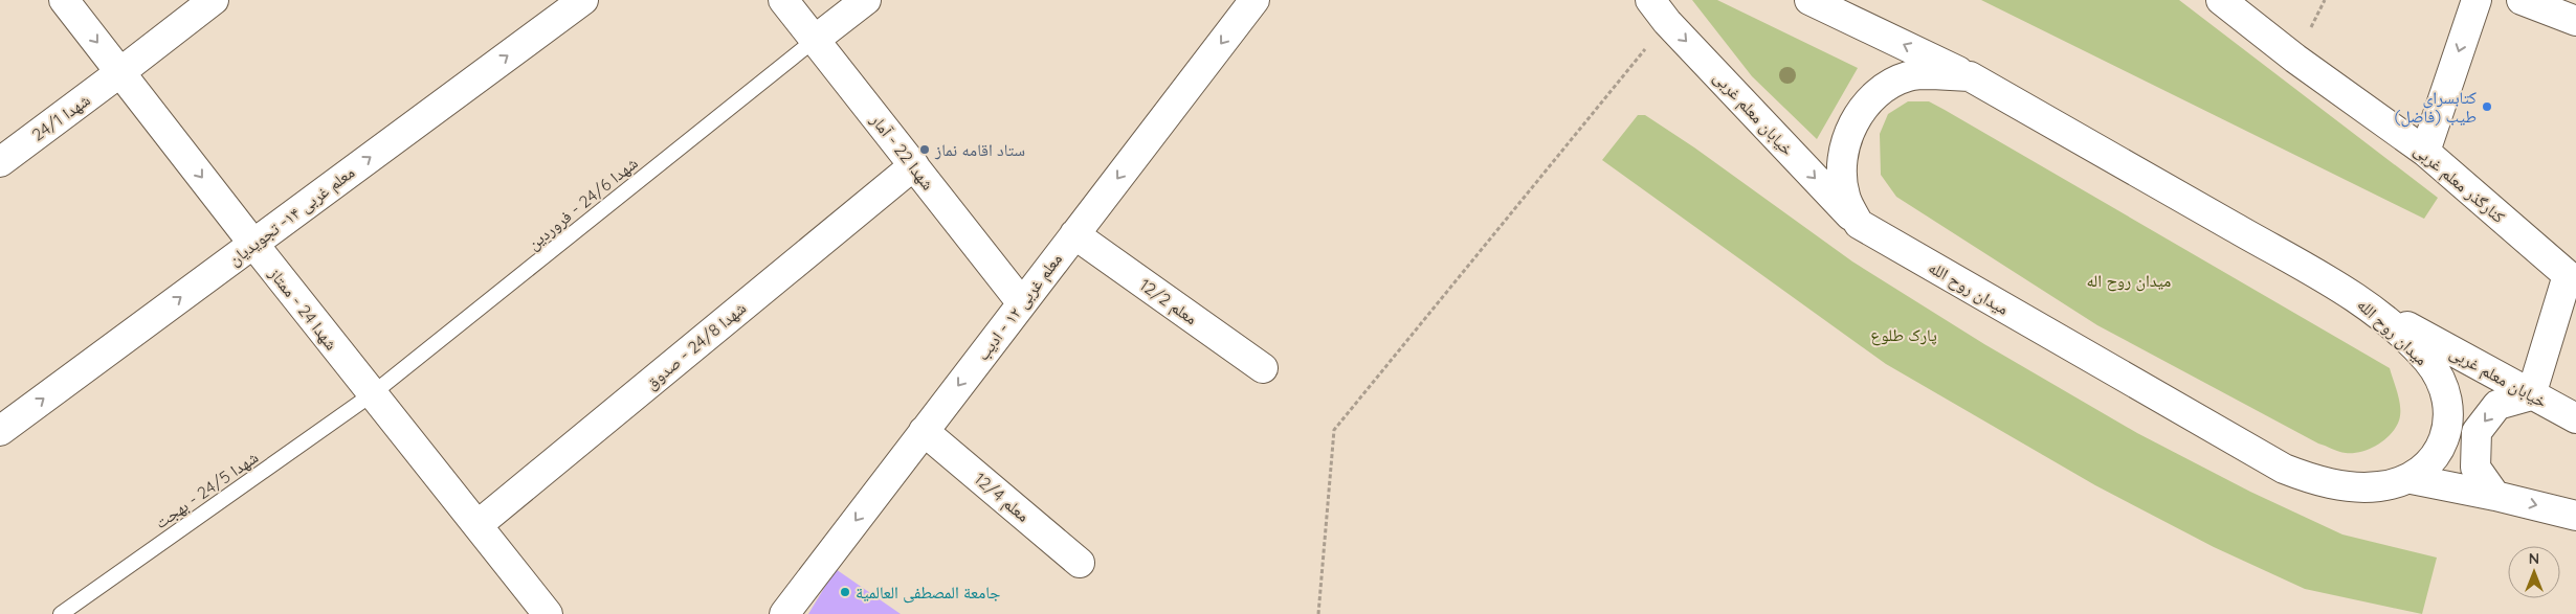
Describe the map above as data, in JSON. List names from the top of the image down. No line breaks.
{"streets":{"street":["خیابان معلم غربی","شهدا 24/1","شهدا 22 - آمار","کنارگذر معلم غربی","معلم غربی ۱۴- تجویدیان","میدان روح الله","معلم 12/2","معلم غربی ۱۲ - ادیب","شهدا 24 - ممتاز","شهدا 24/8 - صدوق","معلم 12/4"],"lane":["شهدا 24/6 - فروردین","شهدا 24/5 - بهجت"]},"crossings":[["خیابان معلم غربی","کنارگذر معلم غربی"],["خیابان معلم غربی","میدان روح الله"],["شهدا 24/1","شهدا 24 - ممتاز"],["شهدا 22 - آمار","شهدا 24/6 - فروردین"],["شهدا 22 - آمار","معلم غربی ۱۲ - ادیب"],["شهدا 22 - آمار","شهدا 24/8 - صدوق"],["شهدا 24/6 - فروردین","شهدا 24 - ممتاز"],["شهدا 24/6 - فروردین","شهدا 24/5 - بهجت"],["معلم غربی ۱۴- تجویدیان","شهدا 24 - ممتاز"],["معلم 12/2","معلم غربی ۱۲ - ادیب"],["معلم غربی ۱۲ - ادیب","معلم 12/4"],["شهدا 24 - ممتاز","شهدا 24/8 - صدوق"],["شهدا 24 - ممتاز","شهدا 24/5 - بهجت"]],"one_way":["معلم غربی ۱۴- تجویدیان","معلم غربی ۱۲ - ادیب","شهدا 24 - ممتاز"],"parks":["میدان روح اله","پارک طلوع"],"places":["کتابسرای طیب (فاضل)","ستاد اقامه نماز","جامعة المصطفی العالمیة"],"north":"top"}
